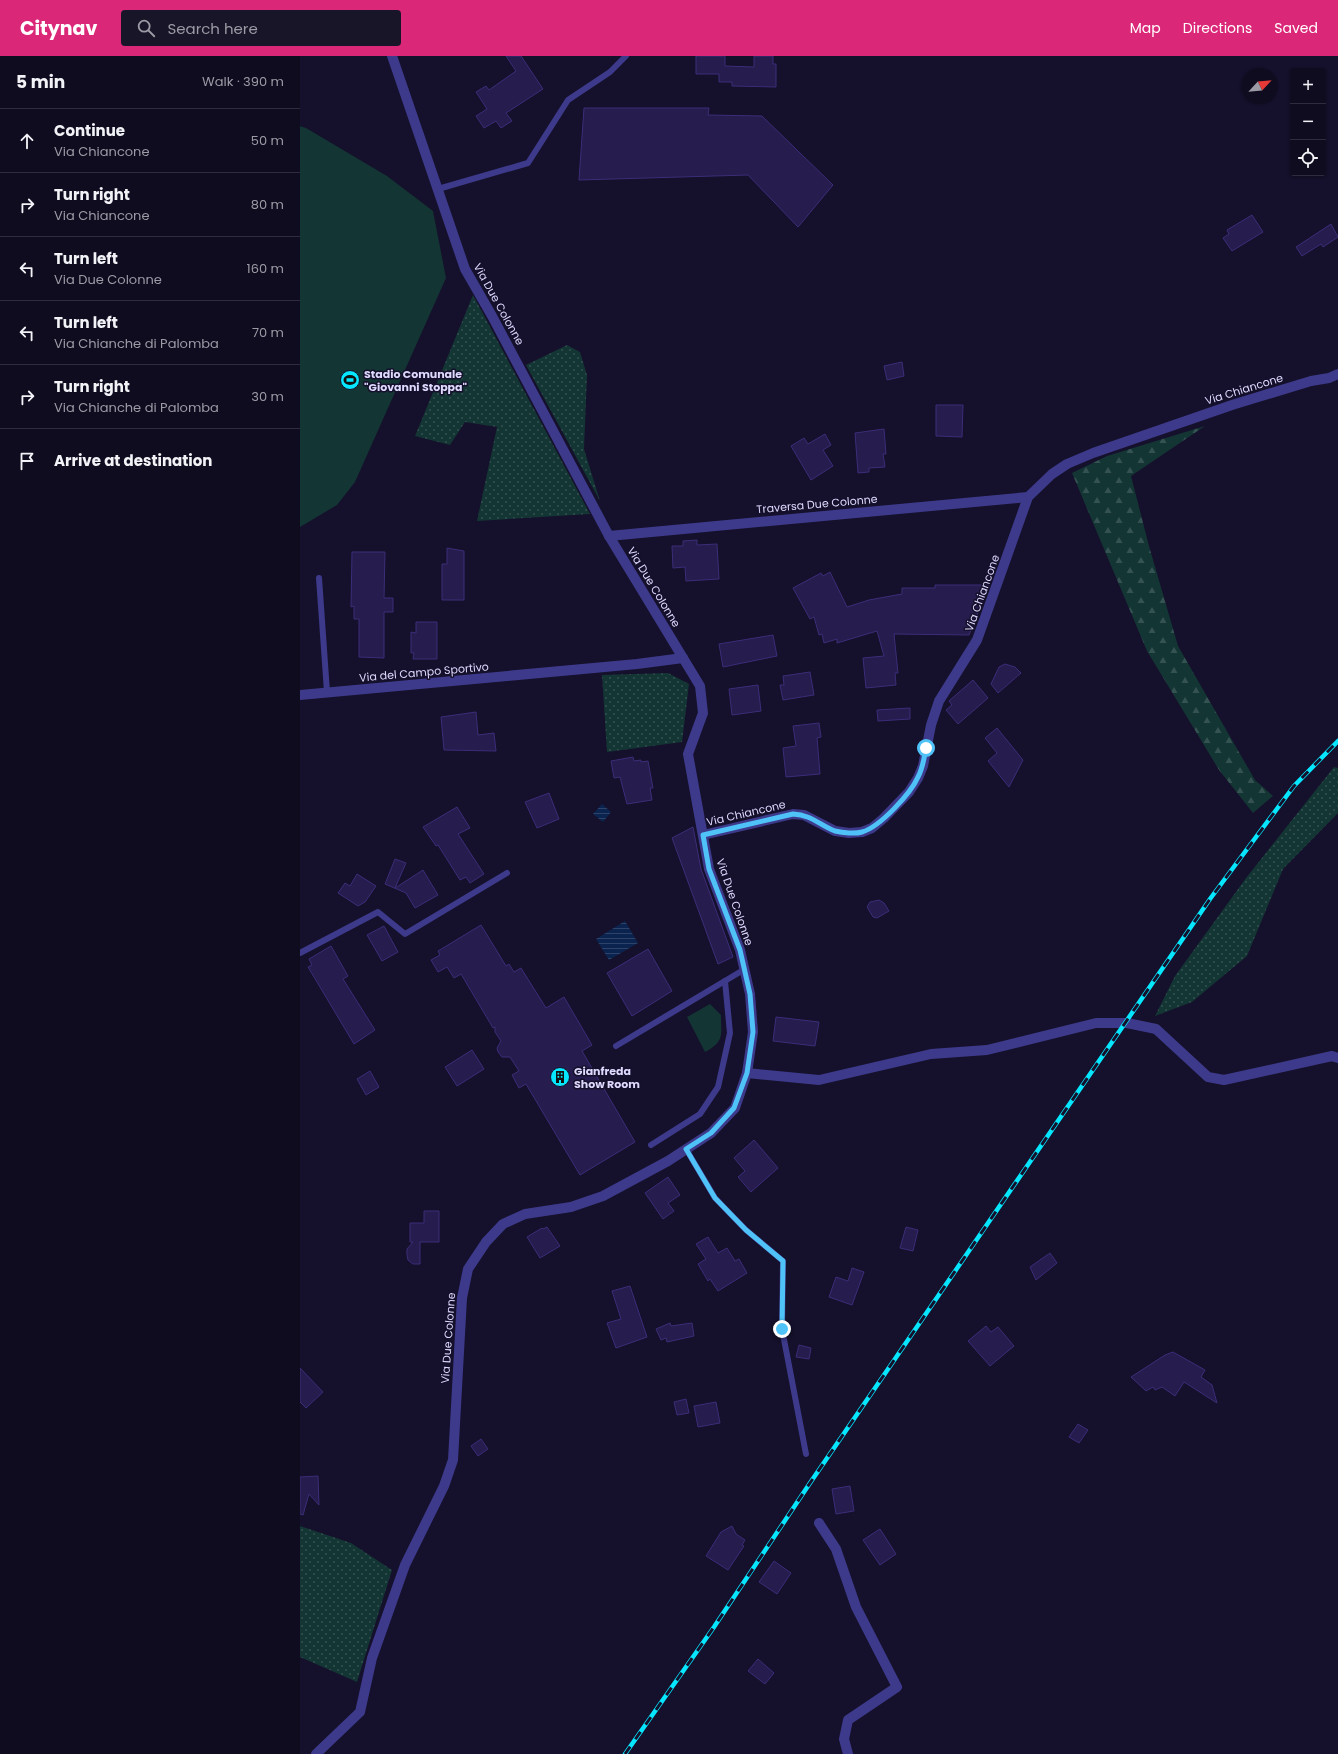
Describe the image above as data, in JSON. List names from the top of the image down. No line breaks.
{"streets":{"street":["Via Due Colonne","Via Chiancone","Traversa Due Colonne","Via del Campo Sportivo"]},"crossings":[["Via Due Colonne","Via Chiancone"],["Via Due Colonne","Traversa Due Colonne"],["Via Due Colonne","Via del Campo Sportivo"],["Via Chiancone","Traversa Due Colonne"]],"places":{"sports":["Stadio Comunale \"Giovanni Stoppa\""],"building":["Gianfreda Show Room"]},"north":"top right","page":{"header":"Citynav","search":"Search here","nav":["Map","Directions","Saved"],"heading":["5 min","Walk · 390 m"],"map_buttons":["+","−"],"list":[["Continue","Via Chiancone","50 m"],["Turn right","Via Chiancone","80 m"],["Turn left","Via Due Colonne","160 m"],["Turn left","Via Chianche di Palomba","70 m"],["Turn right","Via Chianche di Palomba","30 m"],"Arrive at destination"]}}
